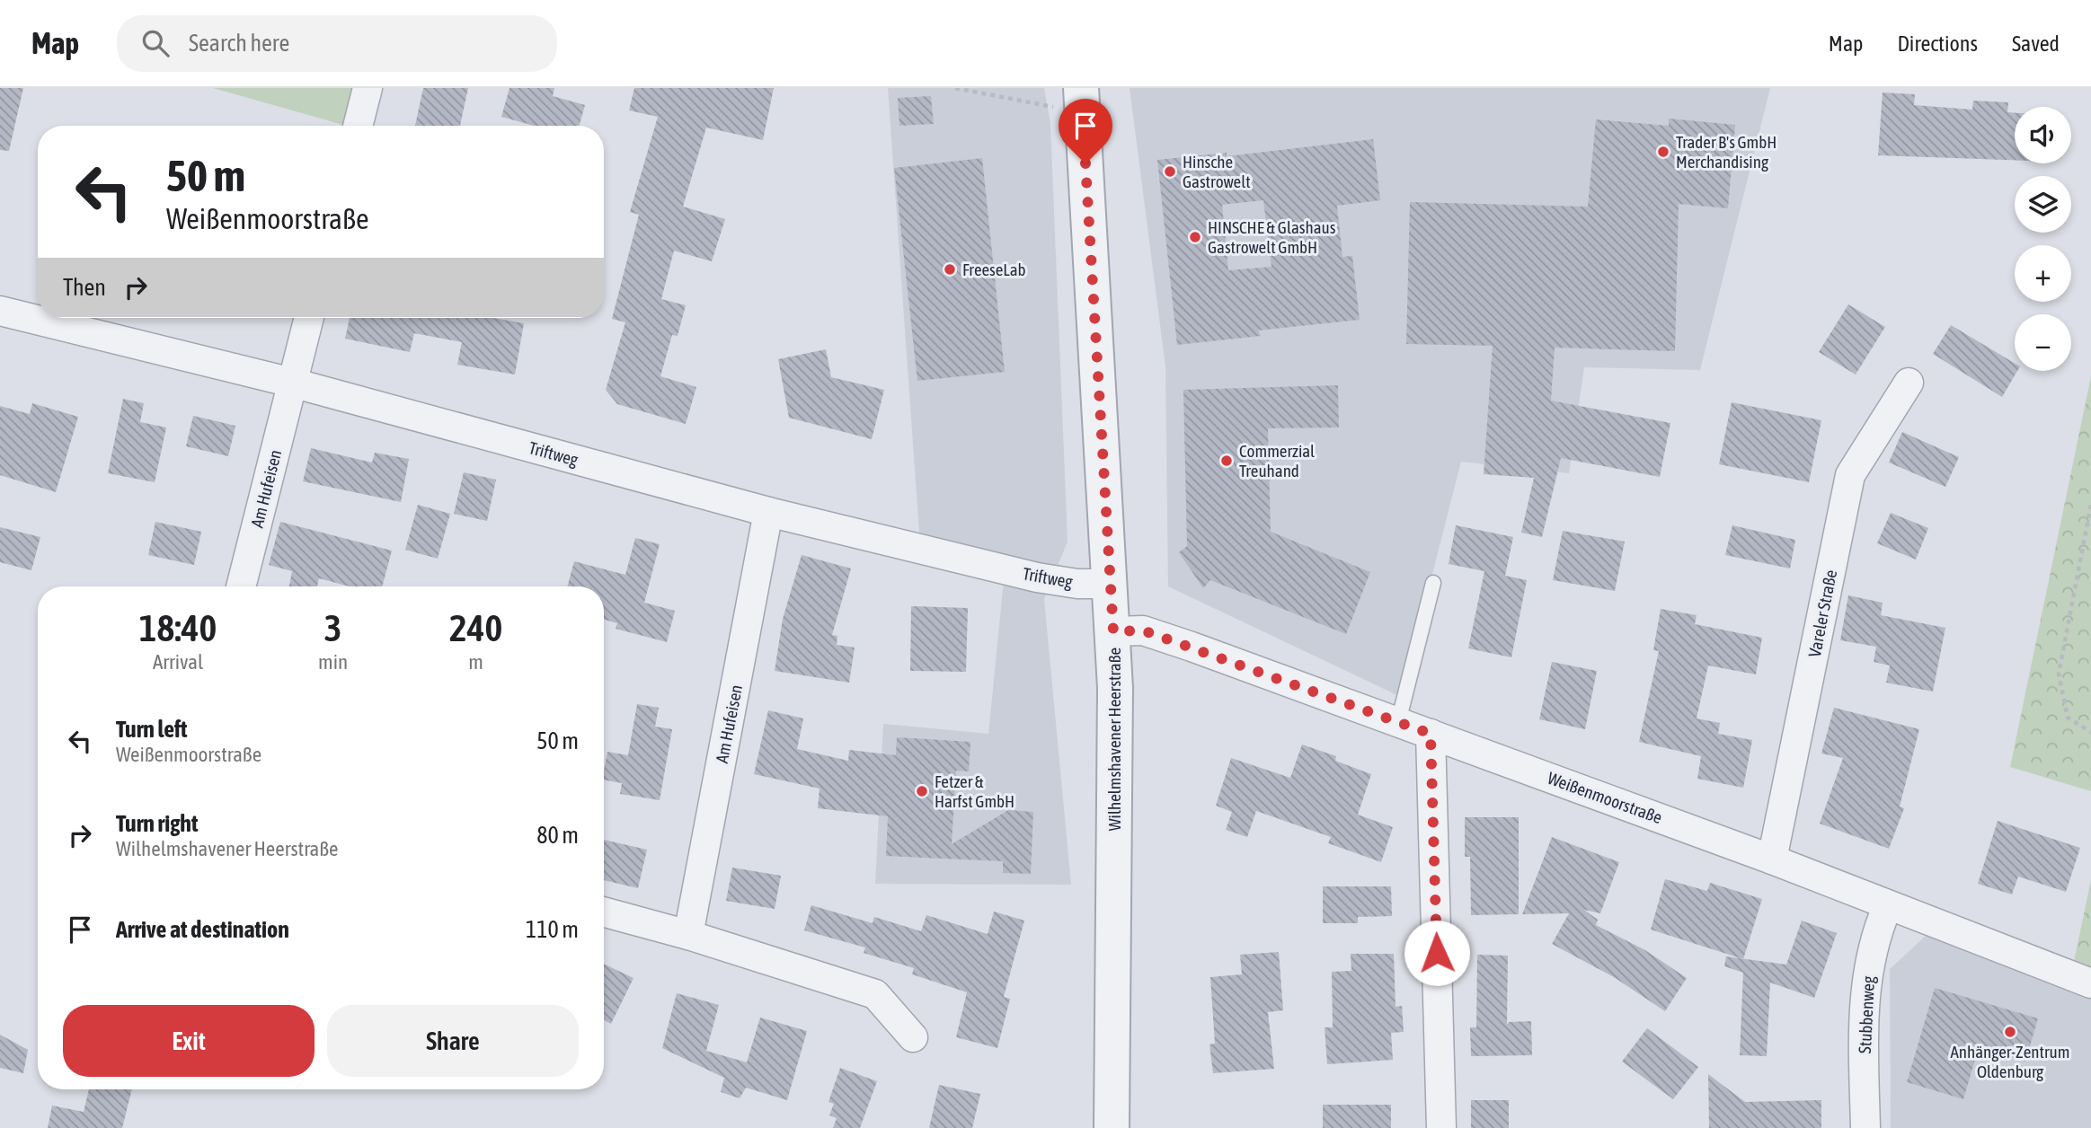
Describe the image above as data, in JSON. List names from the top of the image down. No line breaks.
{"streets":{"street":["Triftweg","Am Hufeisen","Vareler Straße","Wilhelmshavener Heerstraße","Weißenmoorstraße","Stubbenweg"]},"crossings":[["Triftweg","Am Hufeisen"],["Triftweg","Wilhelmshavener Heerstraße"],["Vareler Straße","Weißenmoorstraße"],["Wilhelmshavener Heerstraße","Weißenmoorstraße"],["Weißenmoorstraße","Stubbenweg"]],"places":["Trader B's GmbH Merchandising","Hinsche Gastrowelt","HINSCHE & Glashaus Gastrowelt GmbH","FreeseLab","Commerzial Treuhand","Fetzer & Harfst GmbH","Anhänger-Zentrum Oldenburg"],"page":{"header":"Map","search":"Search here","nav":["Map","Directions","Saved"],"map_buttons":["+","−"],"turn":["50 m","Weißenmoorstraße"],"then":"Then","eta":["18:40","Arrival","3","min","240","m"],"list":[{"name":"Turn left","note":"Weißenmoorstraße","value":"50 m"},{"name":"Turn right","note":"Wilhelmshavener Heerstraße","value":"80 m"},{"name":"Arrive at destination","value":"110 m"}],"buttons":["Exit","Share"]}}
